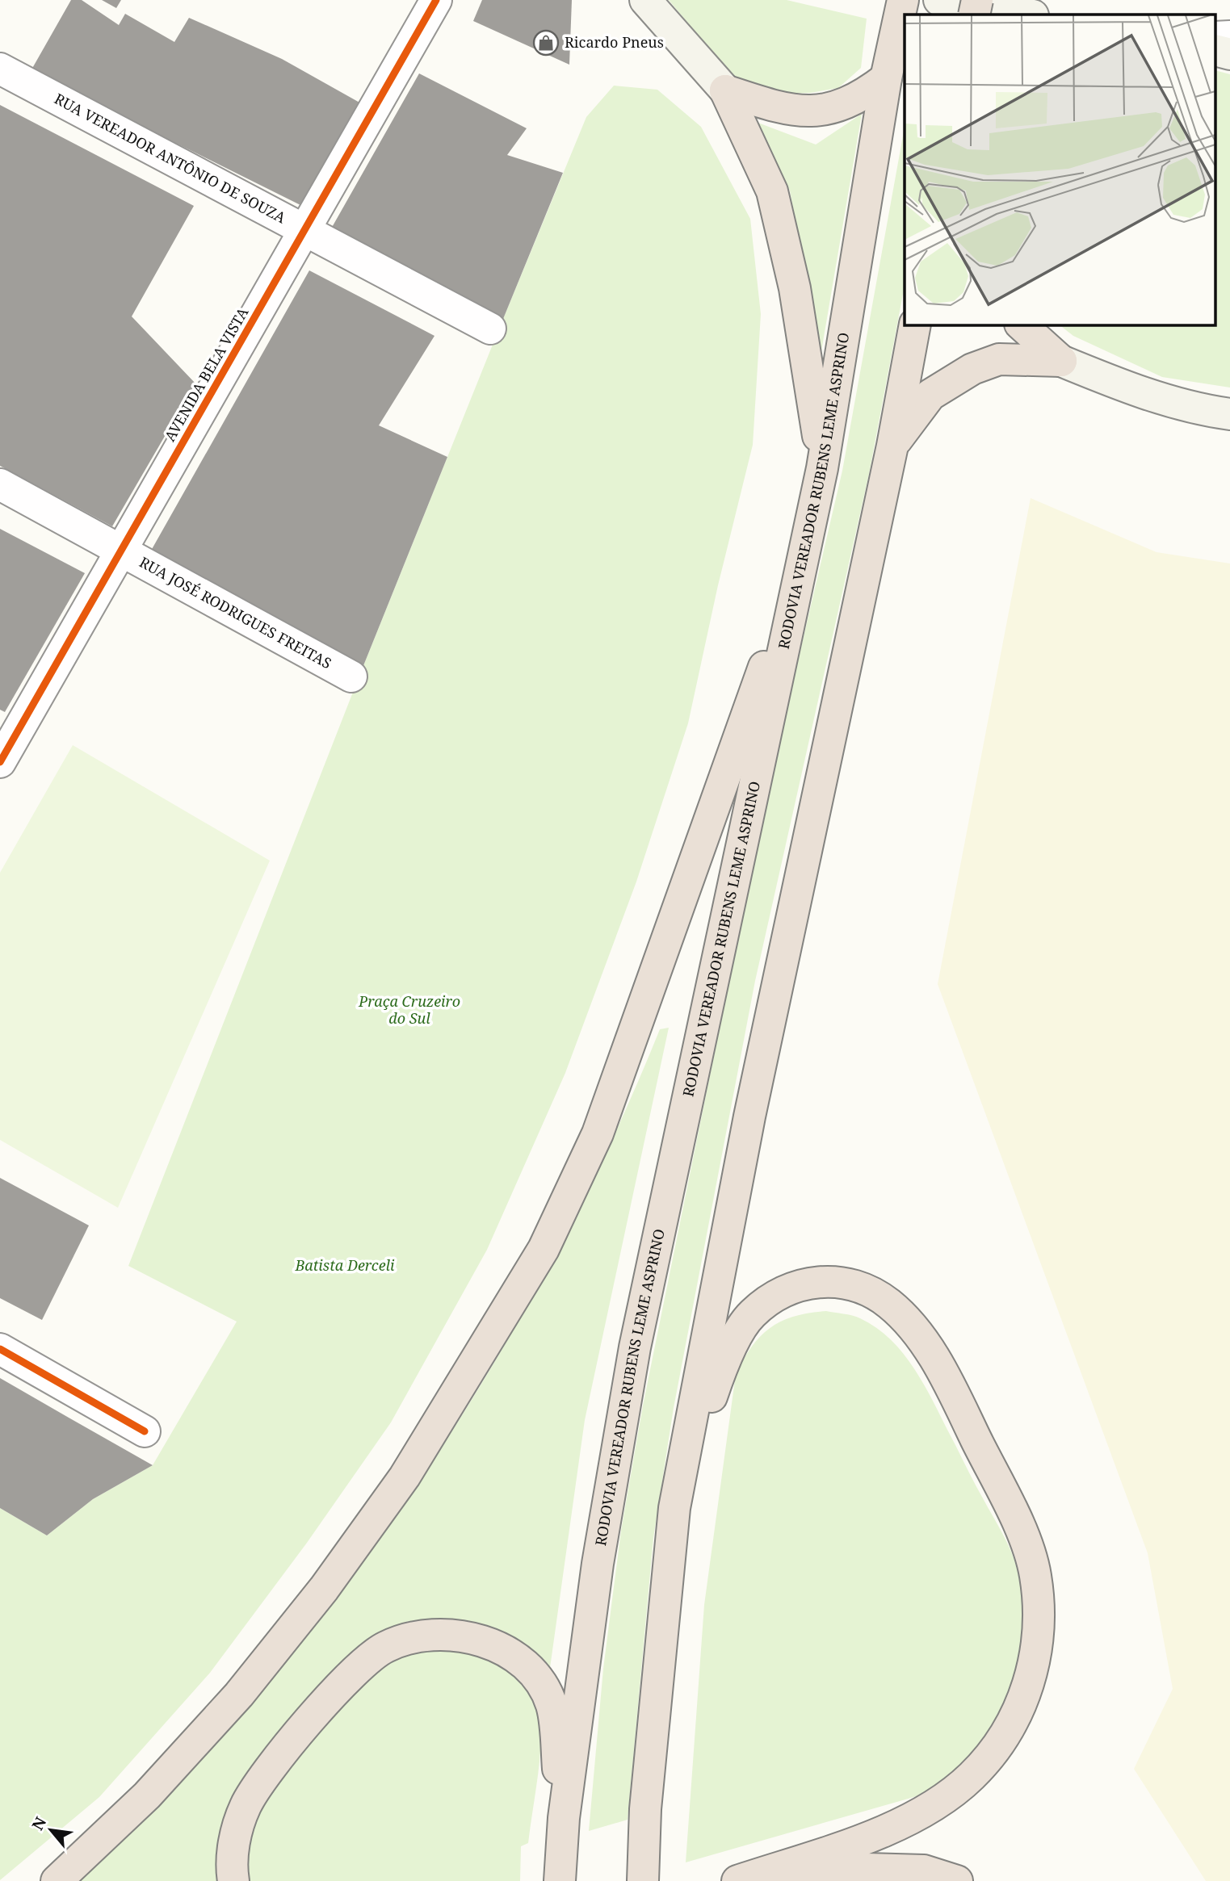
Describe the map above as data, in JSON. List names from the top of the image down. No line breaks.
{"streets":{"highway":["RODOVIA VEREADOR RUBENS LEME ASPRINO"],"street":["RUA VEREADOR ANTÔNIO DE SOUZA","AVENIDA BELA VISTA","RUA JOSÉ RODRIGUES FREITAS"]},"crossings":[["RUA VEREADOR ANTÔNIO DE SOUZA","AVENIDA BELA VISTA"],["AVENIDA BELA VISTA","RUA JOSÉ RODRIGUES FREITAS"]],"parks":["Praça Cruzeiro do Sul","Batista Derceli"],"places":{"shop":["Ricardo Pneus"]},"north":"top left"}
